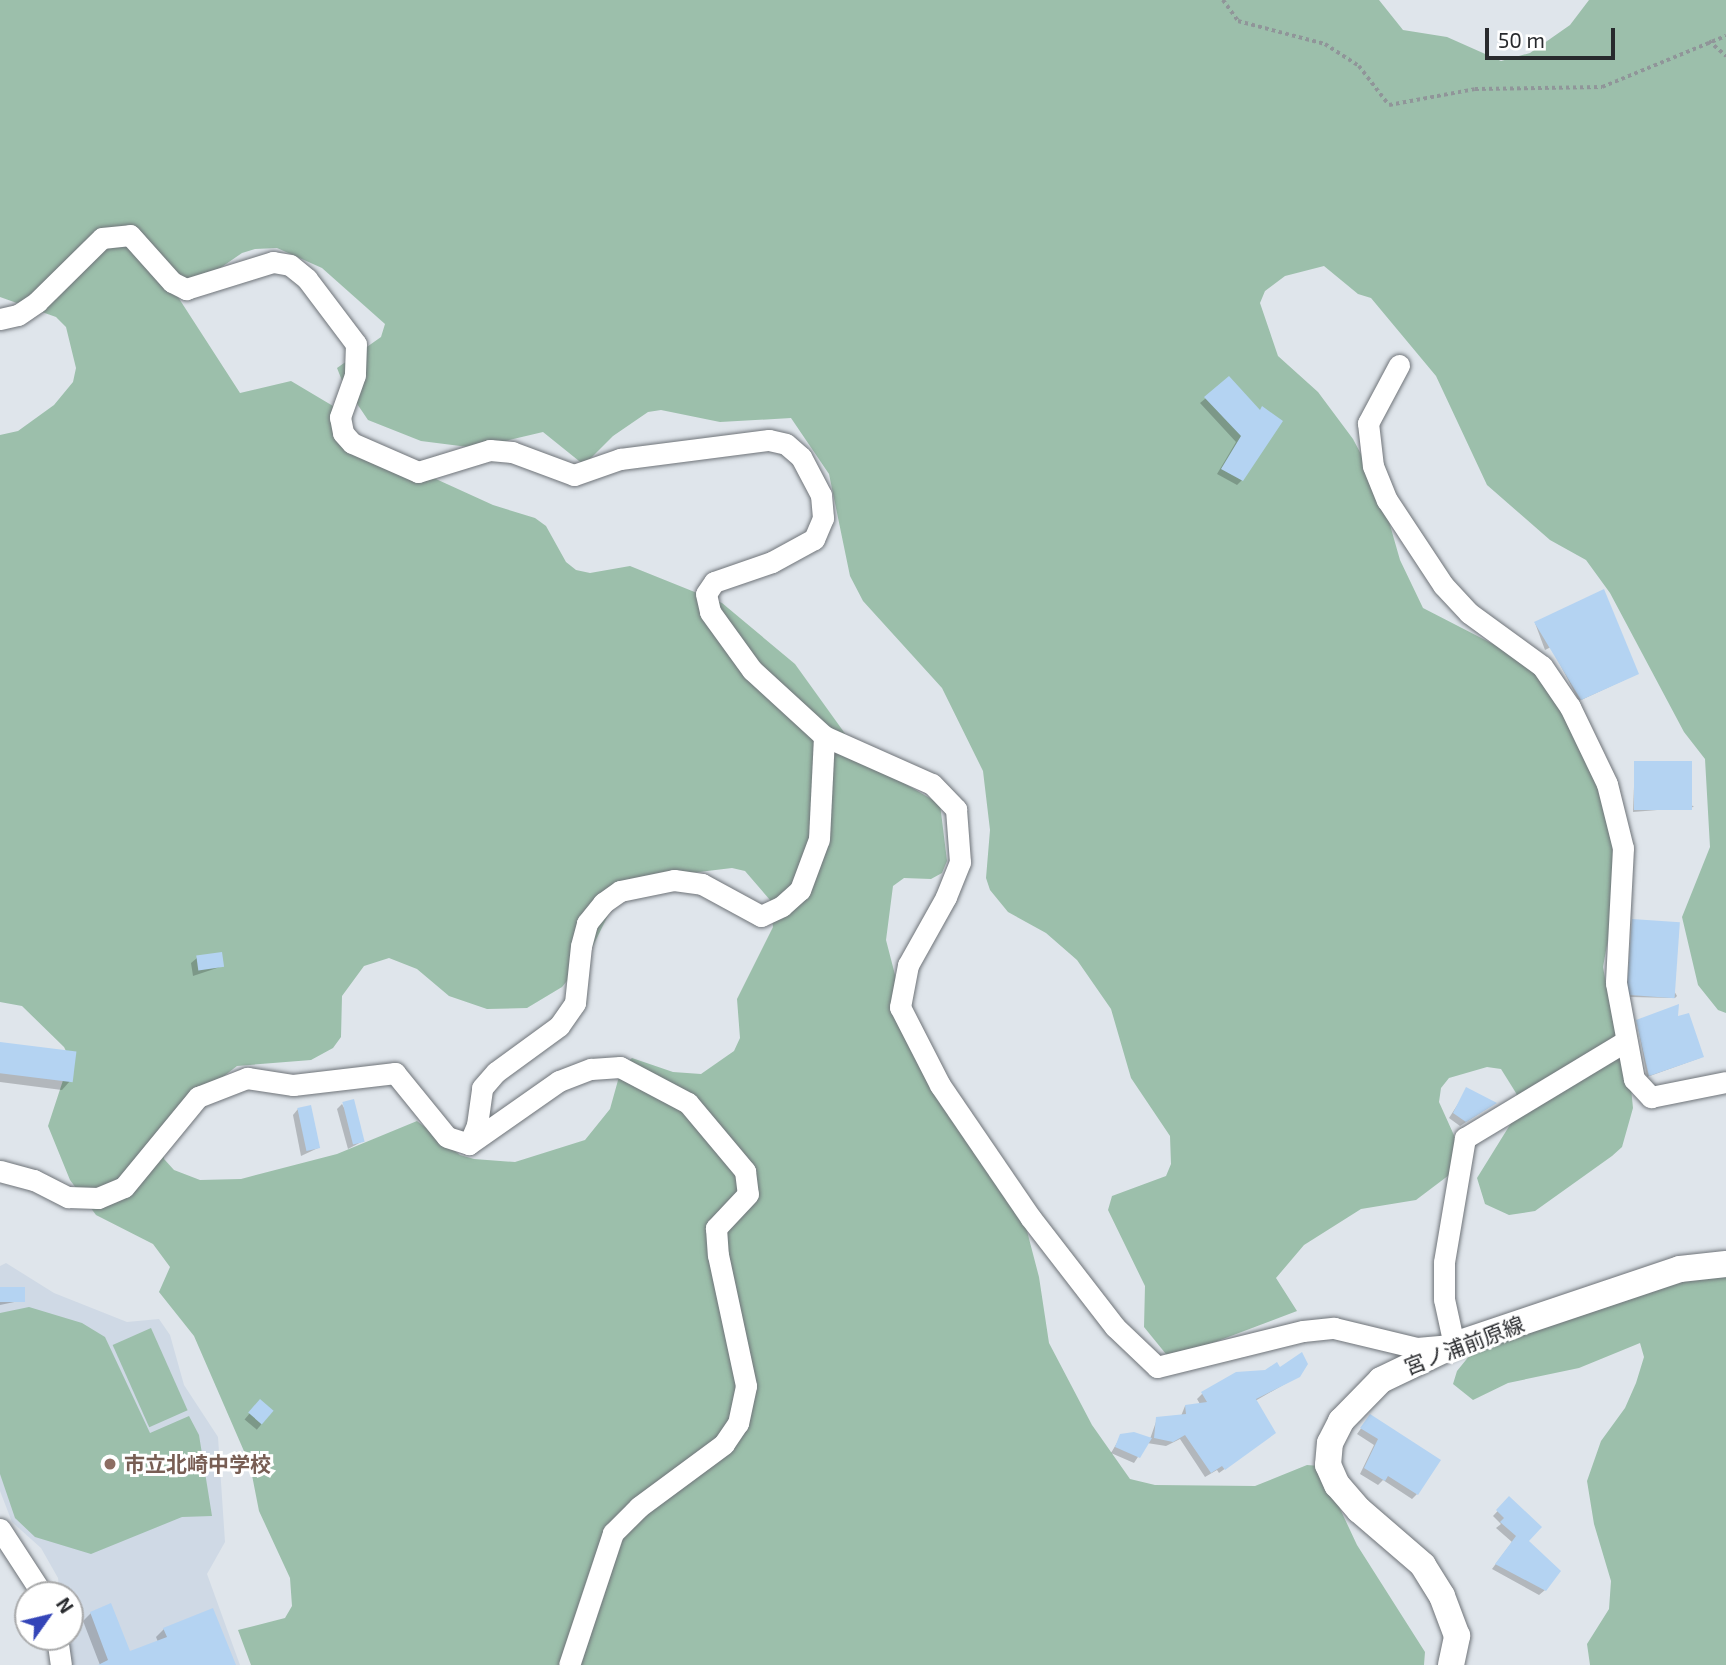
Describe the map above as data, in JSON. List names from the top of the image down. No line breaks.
{"streets":{"main road":["宮ノ浦前原線"]},"places":["市立北崎中学校"],"scale_bar":"50 m","north":"top right"}
